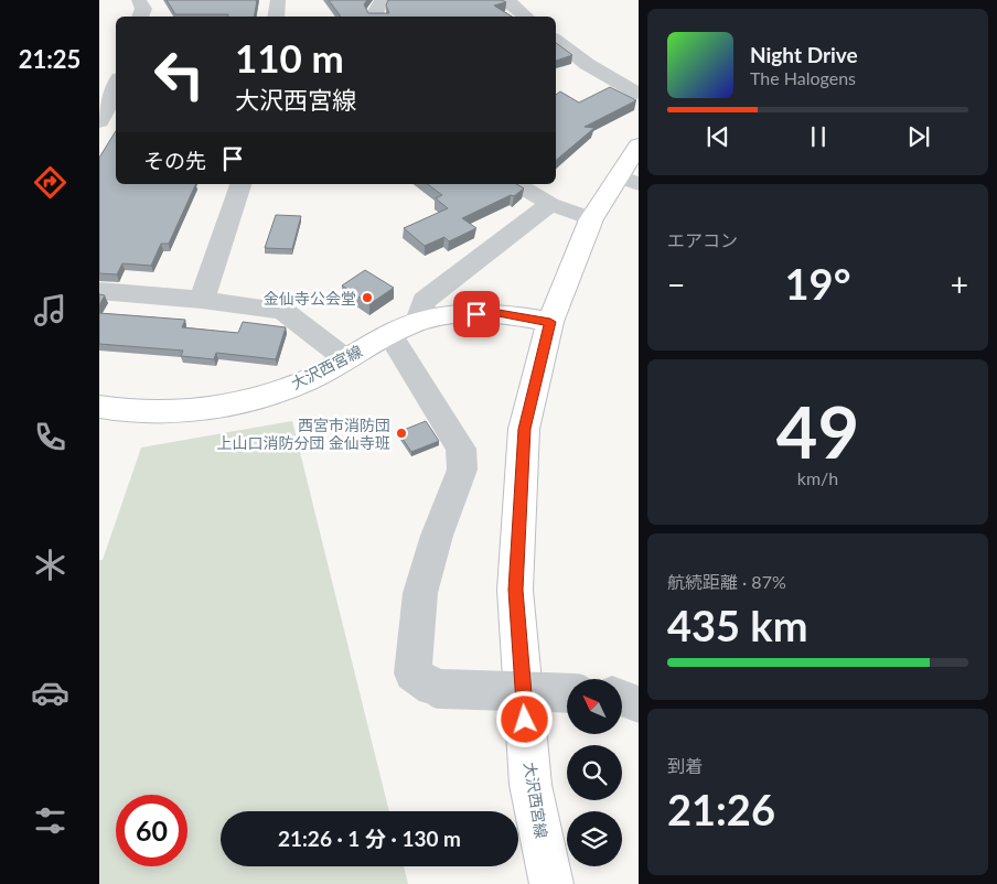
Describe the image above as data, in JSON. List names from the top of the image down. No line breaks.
{"streets":{"main road":["大沢西宮線"]},"places":["金仙寺公会堂","西宮市消防団 上山口消防分団 金仙寺班"],"north":"top left","page":{"tabs":"21:25","turn":["110 m","大沢西宮線"],"song":["Night Drive","The Halogens"],"then":"その先","tile":["エアコン",["49","km/h"],["航続距離 · 87%","435 km"],["到着","21:26"]],"heat":["−","19°","+"],"limit":"60","trip":"21:26 · 1 分 · 130 m"}}
